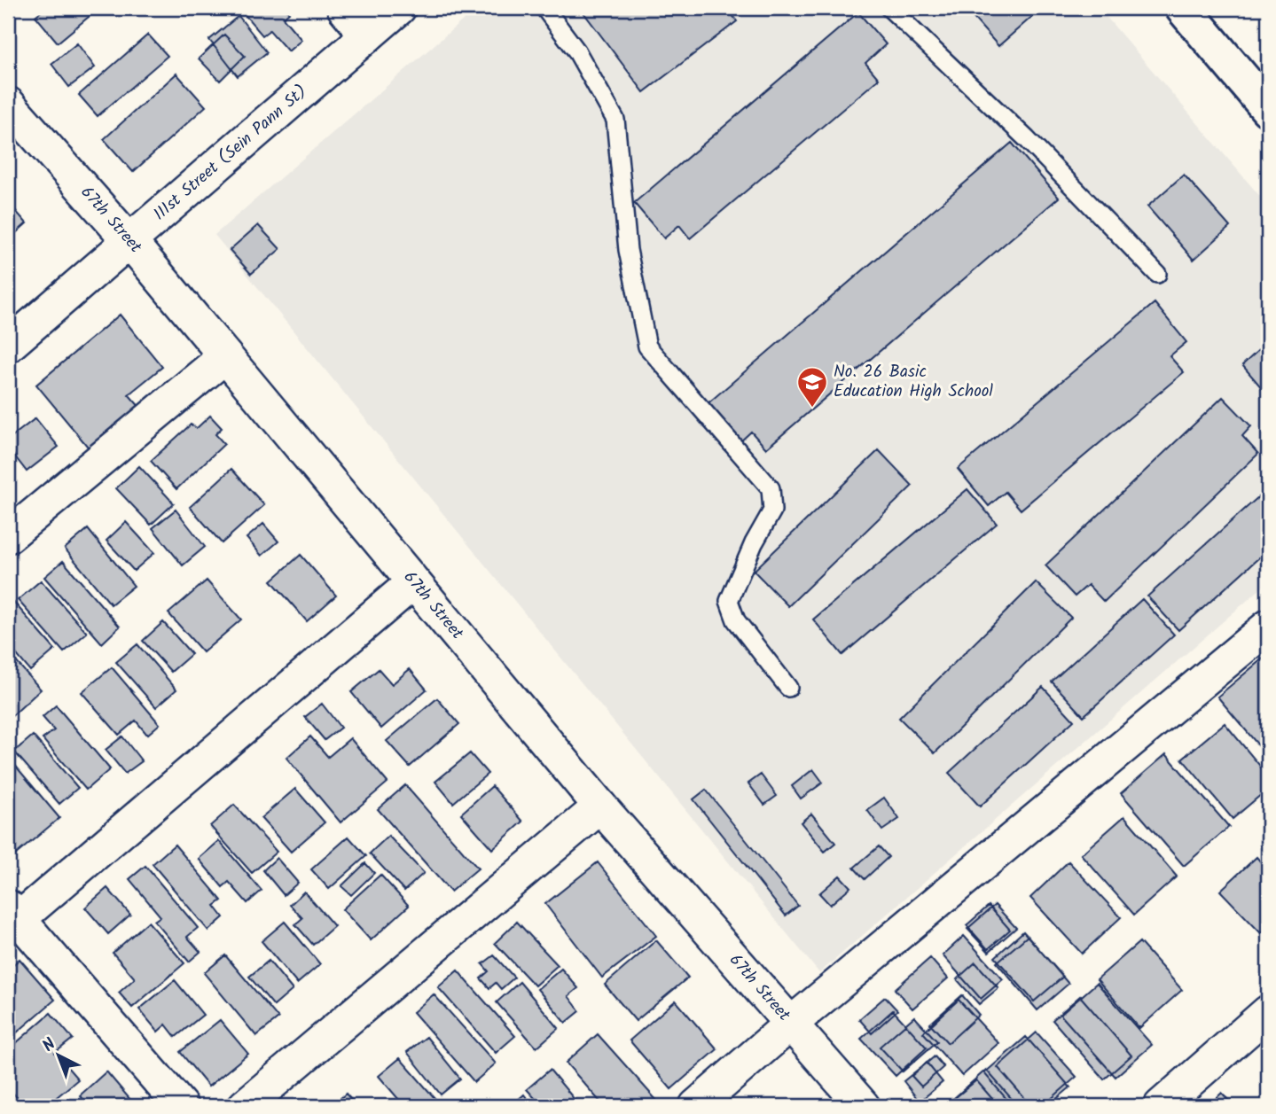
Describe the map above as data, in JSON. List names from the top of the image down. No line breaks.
{"streets":{"street":["111st Street (Sein Pann St)","67th Street"]},"crossings":[["111st Street (Sein Pann St)","67th Street"]],"places":{"school or university":["No. 26 Basic Education High School"]},"north":"top left"}
